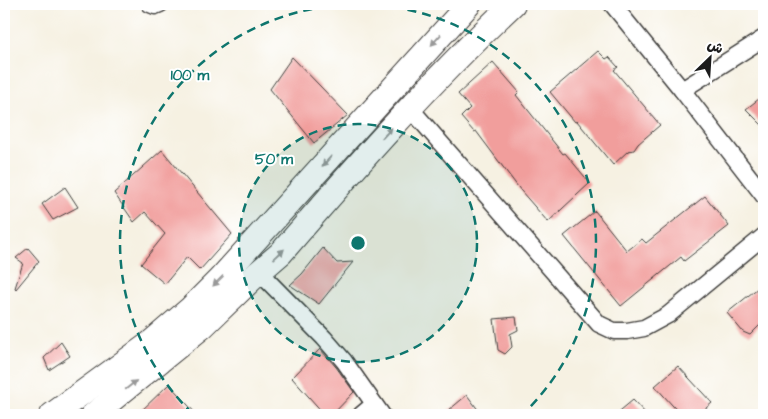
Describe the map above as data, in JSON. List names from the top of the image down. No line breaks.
{"north":"top right","rings":["100 m","50 m"]}
